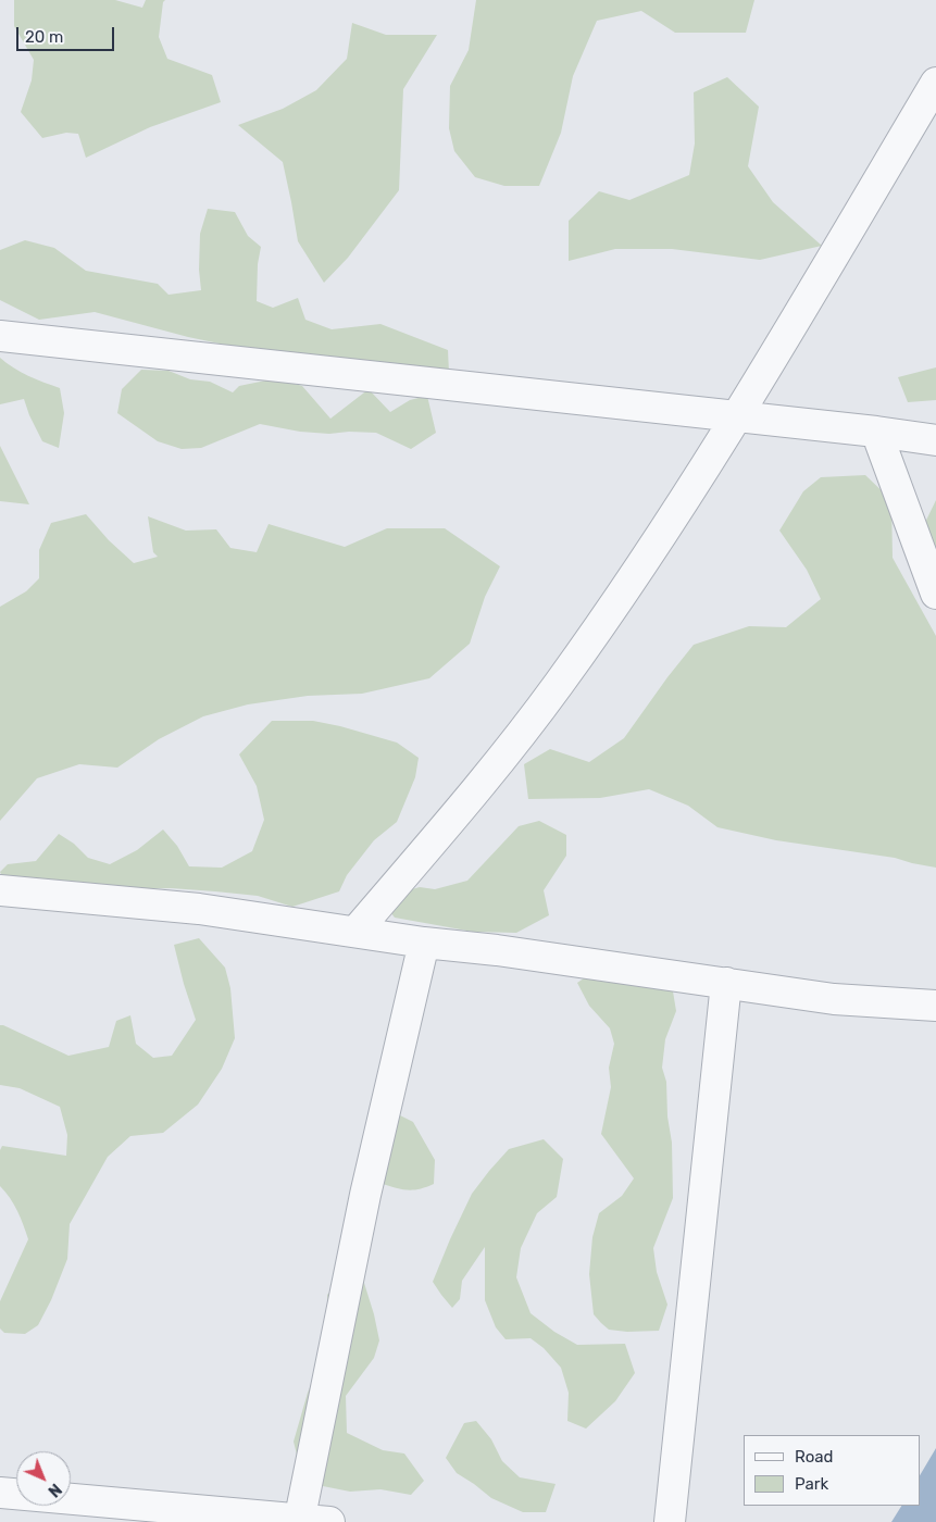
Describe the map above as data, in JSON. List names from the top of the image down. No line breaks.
{"legend":["Road","Park"],"scale_bar":"20 m","north":"bottom right"}
